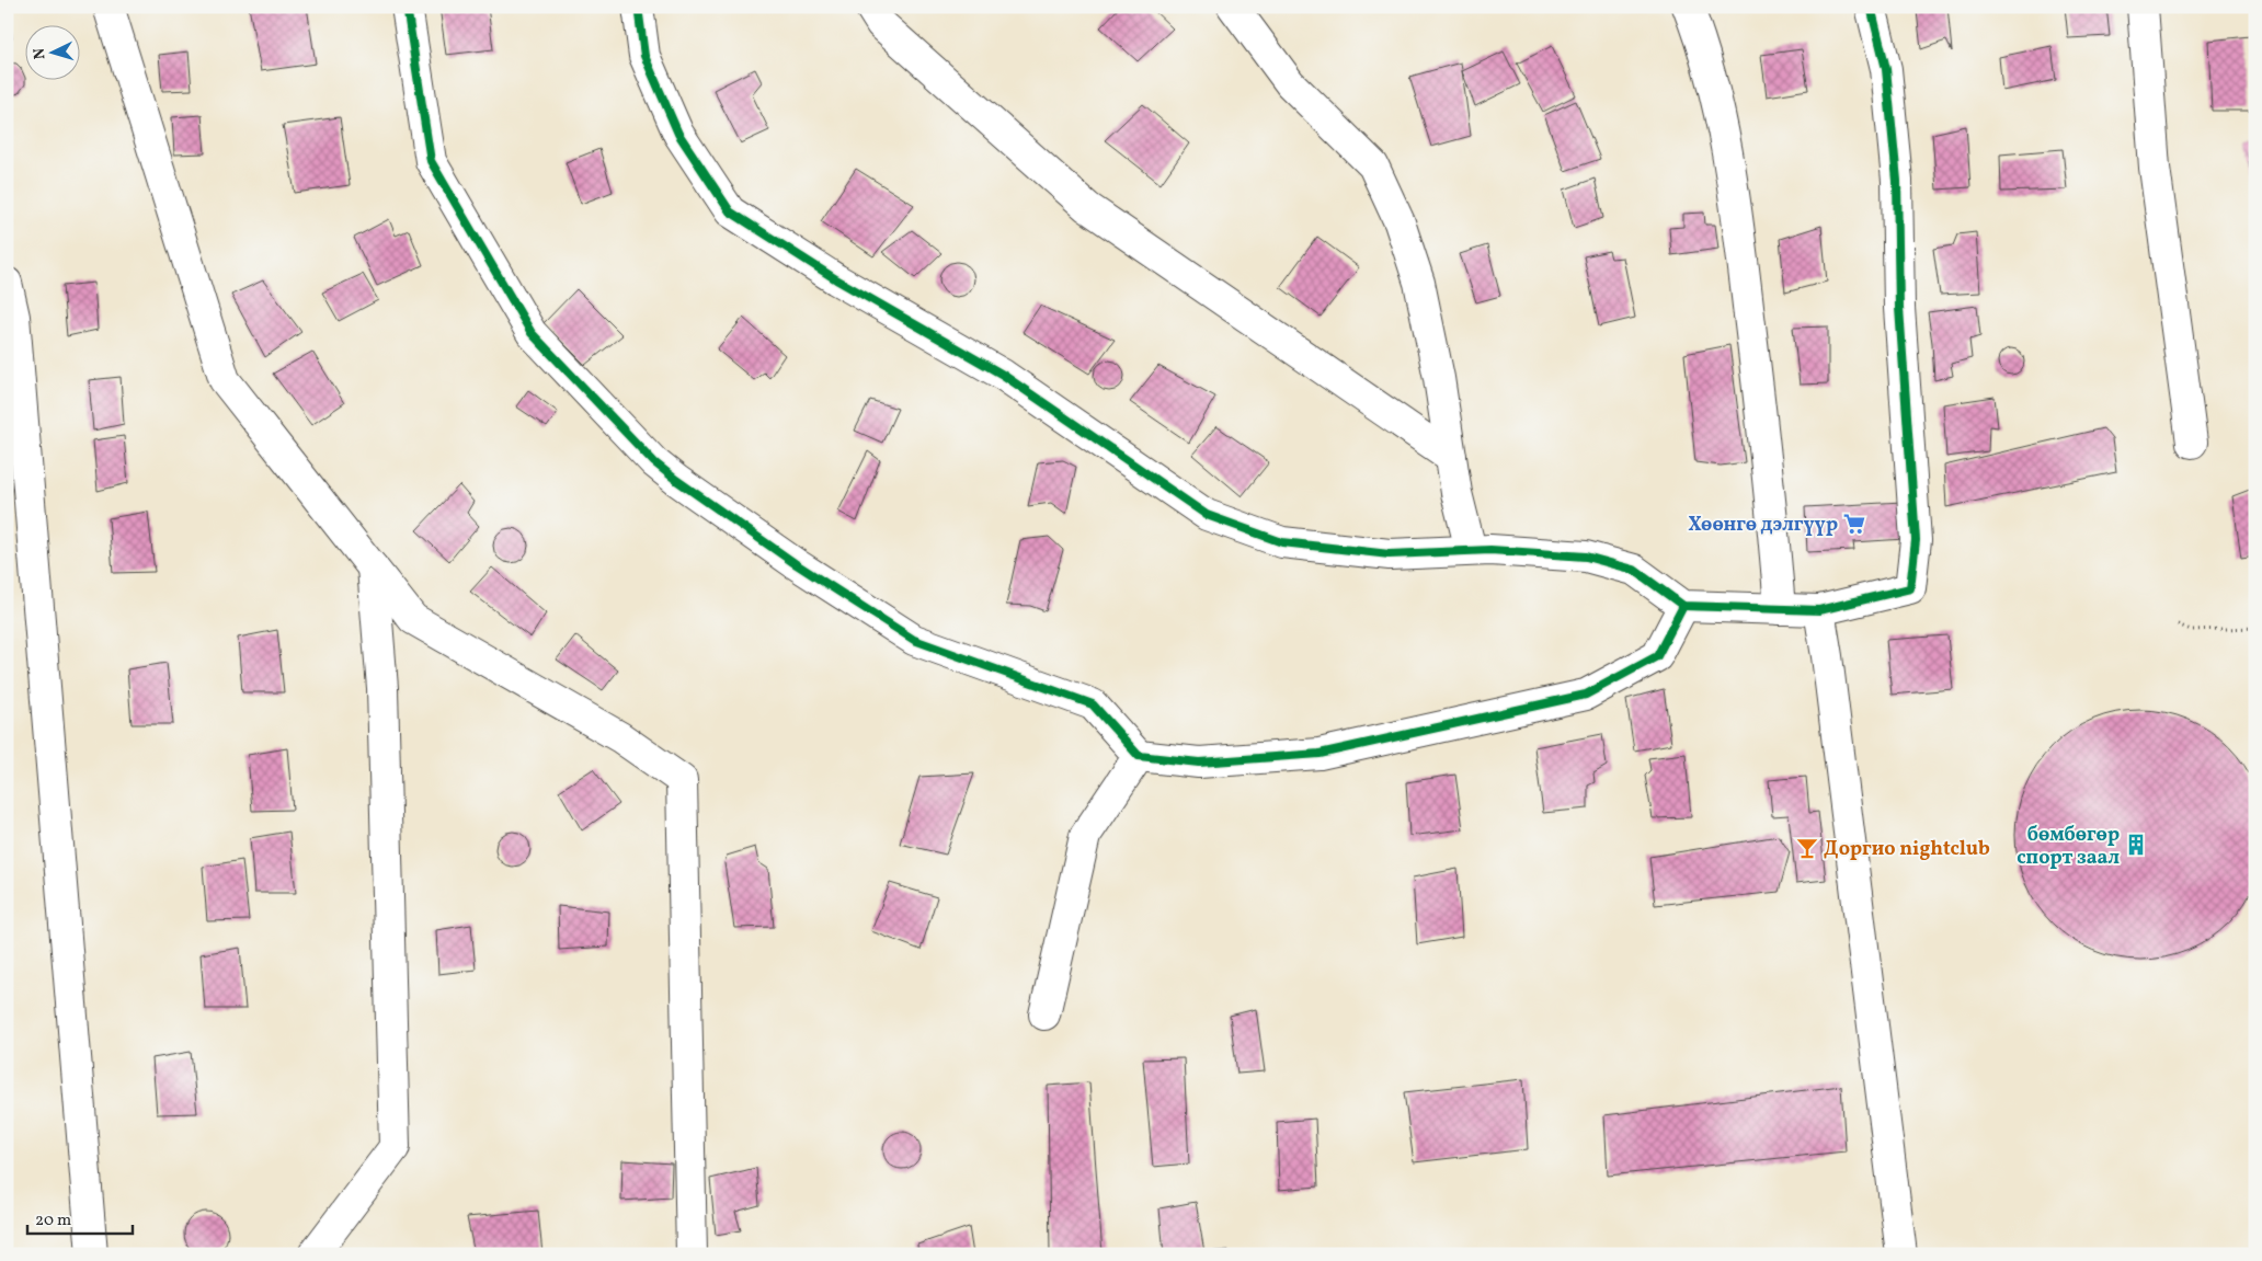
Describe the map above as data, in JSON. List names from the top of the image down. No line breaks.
{"places":{"supermarket":["Хөөнгө дэлгүүр"],"building":["бөмбөгөр спорт заал"],"bar":["Доргио nightclub"]},"scale_bar":"20 m","north":"left"}
